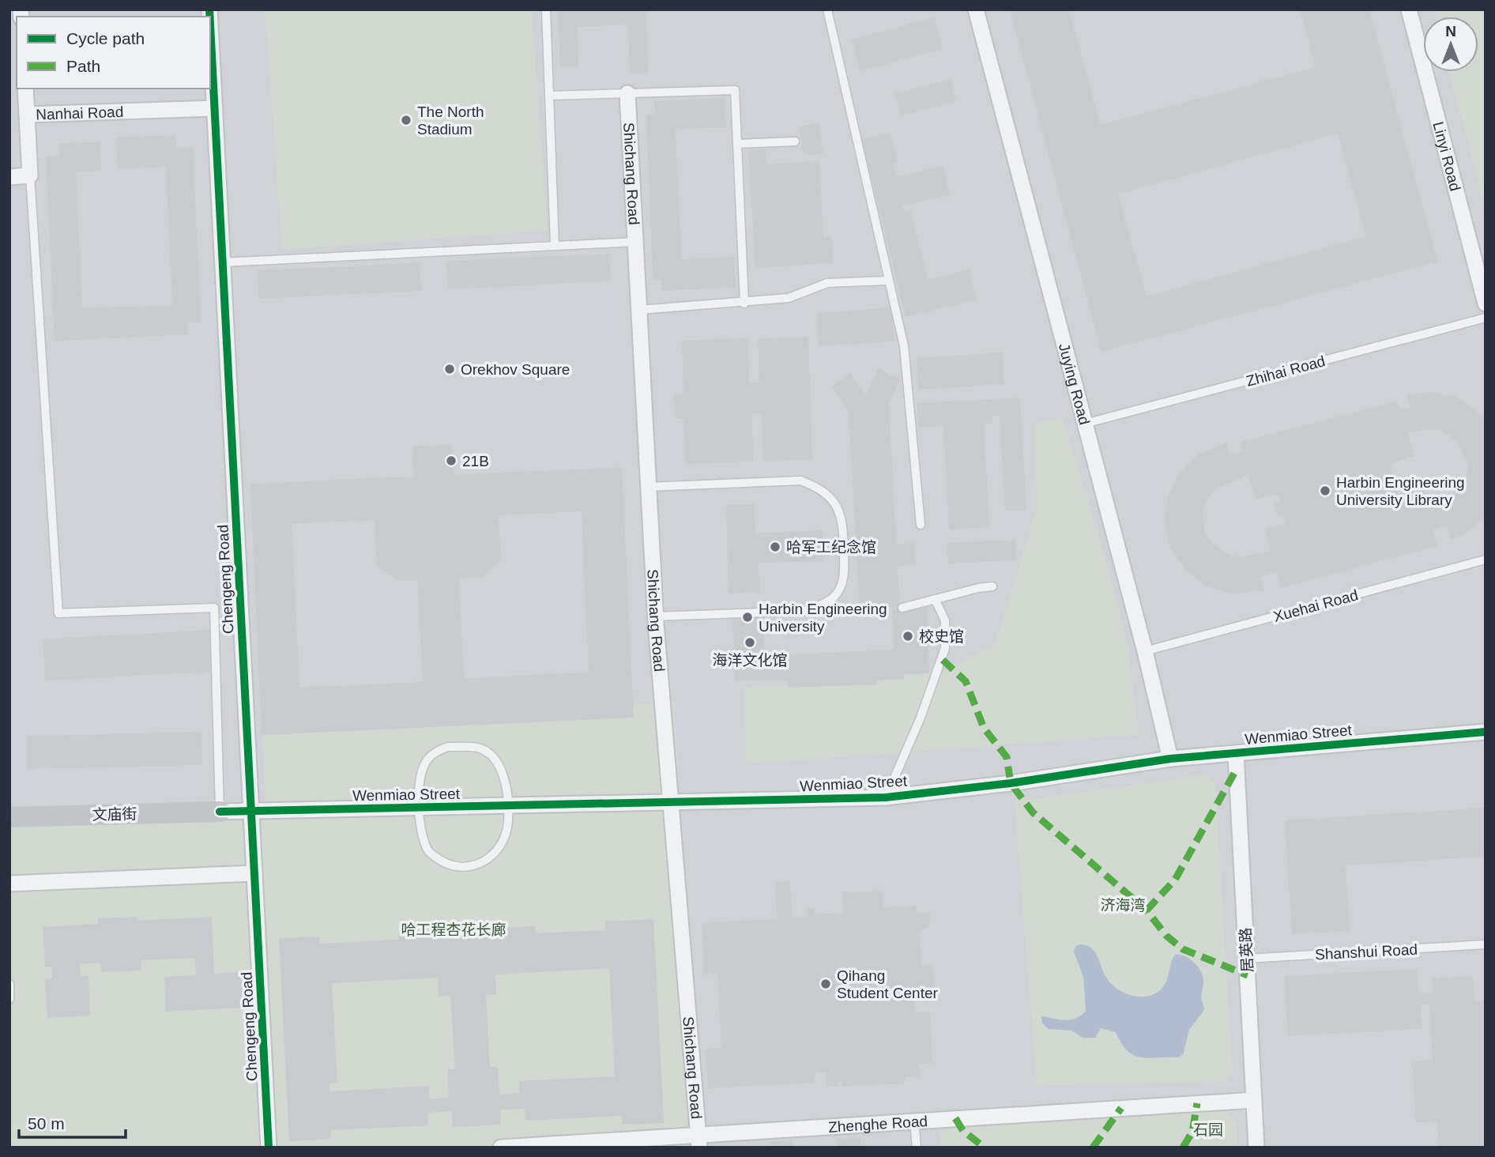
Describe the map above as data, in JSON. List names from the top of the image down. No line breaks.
{"streets":{"main road":["文庙街"],"street":["Nanhai Road","Linyi Road","Shichang Road","Juying Road","Chengeng Road","Wenmiao Street","居英路","Zhenghe Road"],"lane":["Zhihai Road","Xuehai Road","Shanshui Road"]},"crossings":[["Nanhai Road","Chengeng Road"],["Shichang Road","Wenmiao Street"],["Shichang Road","Zhenghe Road"],["Zhihai Road","Juying Road"],["Juying Road","Xuehai Road"],["Juying Road","Wenmiao Street"],["Chengeng Road","Wenmiao Street"],["Wenmiao Street","文庙街"],["Wenmiao Street","居英路"],["居英路","Shanshui Road"],["居英路","Zhenghe Road"]],"parks":["济海湾","哈工程杏花长廊","石园"],"places":["The North Stadium","Orekhov Square","21B","Harbin Engineering University Library","哈军工纪念馆","Harbin Engineering University","校史馆","海洋文化馆","Qihang Student Center"],"legend":["Cycle path","Path"],"scale_bar":"50 m","north":"top"}
